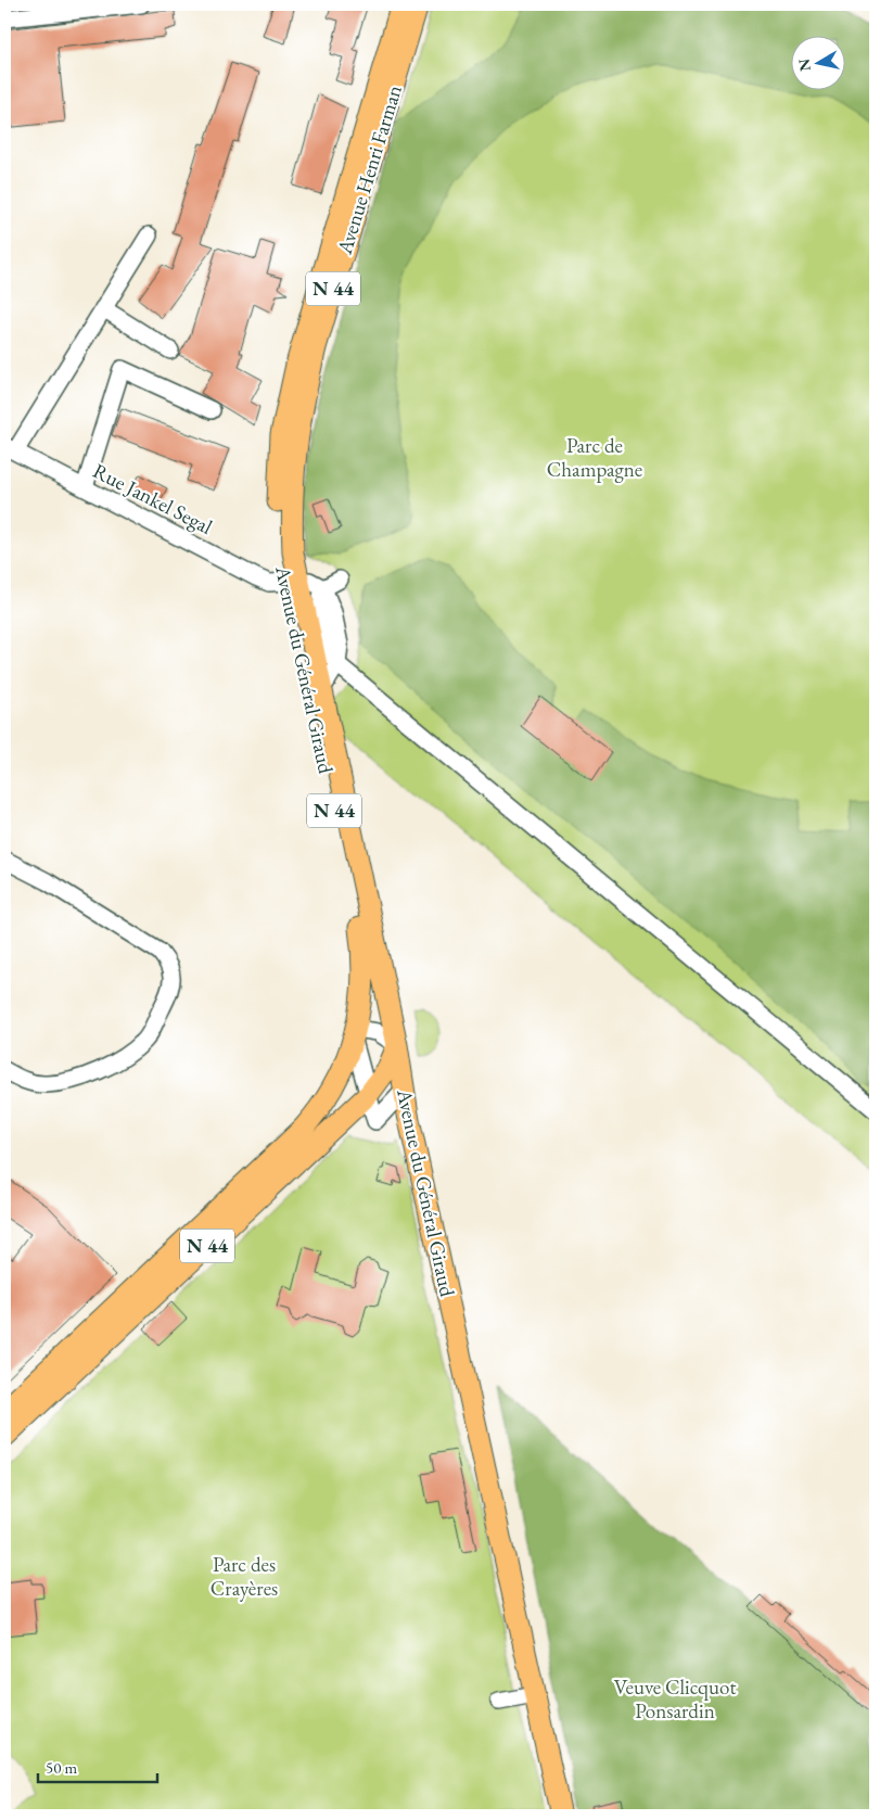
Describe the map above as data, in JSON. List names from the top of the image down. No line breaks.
{"streets":{"main road":["Avenue Henri Farman","N 44","Avenue du Général Giraud"],"street":["Rue Jankel Segal"]},"crossings":[["Avenue Henri Farman","Rue Jankel Segal"],["Avenue Henri Farman","Avenue du Général Giraud"],["N 44","Avenue du Général Giraud"],["Rue Jankel Segal","Avenue du Général Giraud"]],"parks":["Parc de Champagne","Parc des Crayères","Veuve Clicquot Ponsardin"],"scale_bar":"50 m","north":"left"}
